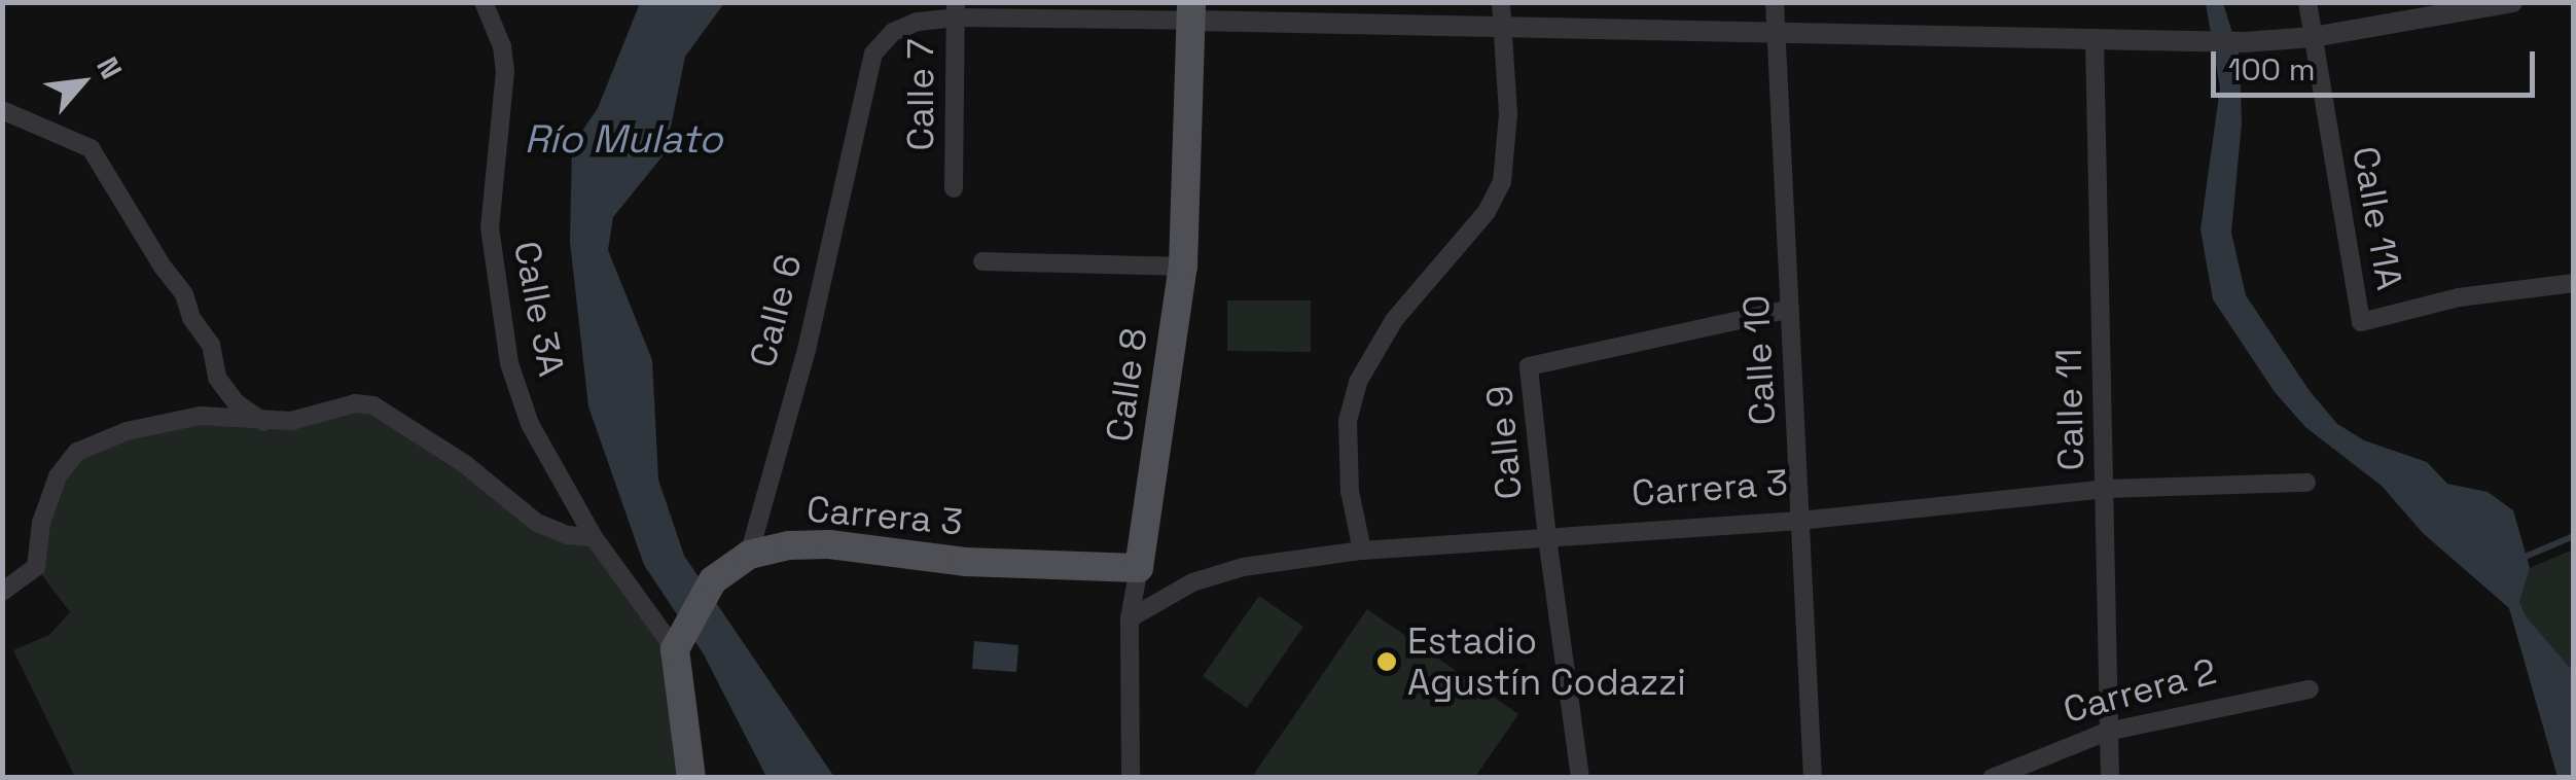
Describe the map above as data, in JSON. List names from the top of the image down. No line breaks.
{"streets":{"main road":["Calle 8","Carrera 3"],"street":["Calle 7","Calle 11A","Calle 3A","Calle 6","Calle 10","Calle 11","Calle 9","Carrera 2"]},"crossings":[["Calle 7","Calle 6"],["Calle 6","Calle 8"],["Calle 6","Carrera 3"],["Calle 10","Calle 9"],["Calle 10","Carrera 3"],["Calle 8","Carrera 3"],["Calle 11","Carrera 3"],["Calle 11","Carrera 2"],["Calle 9","Carrera 3"]],"water":["Río Mulato"],"places":["Estadio Agustín Codazzi"],"scale_bar":"100 m","north":"top right"}
